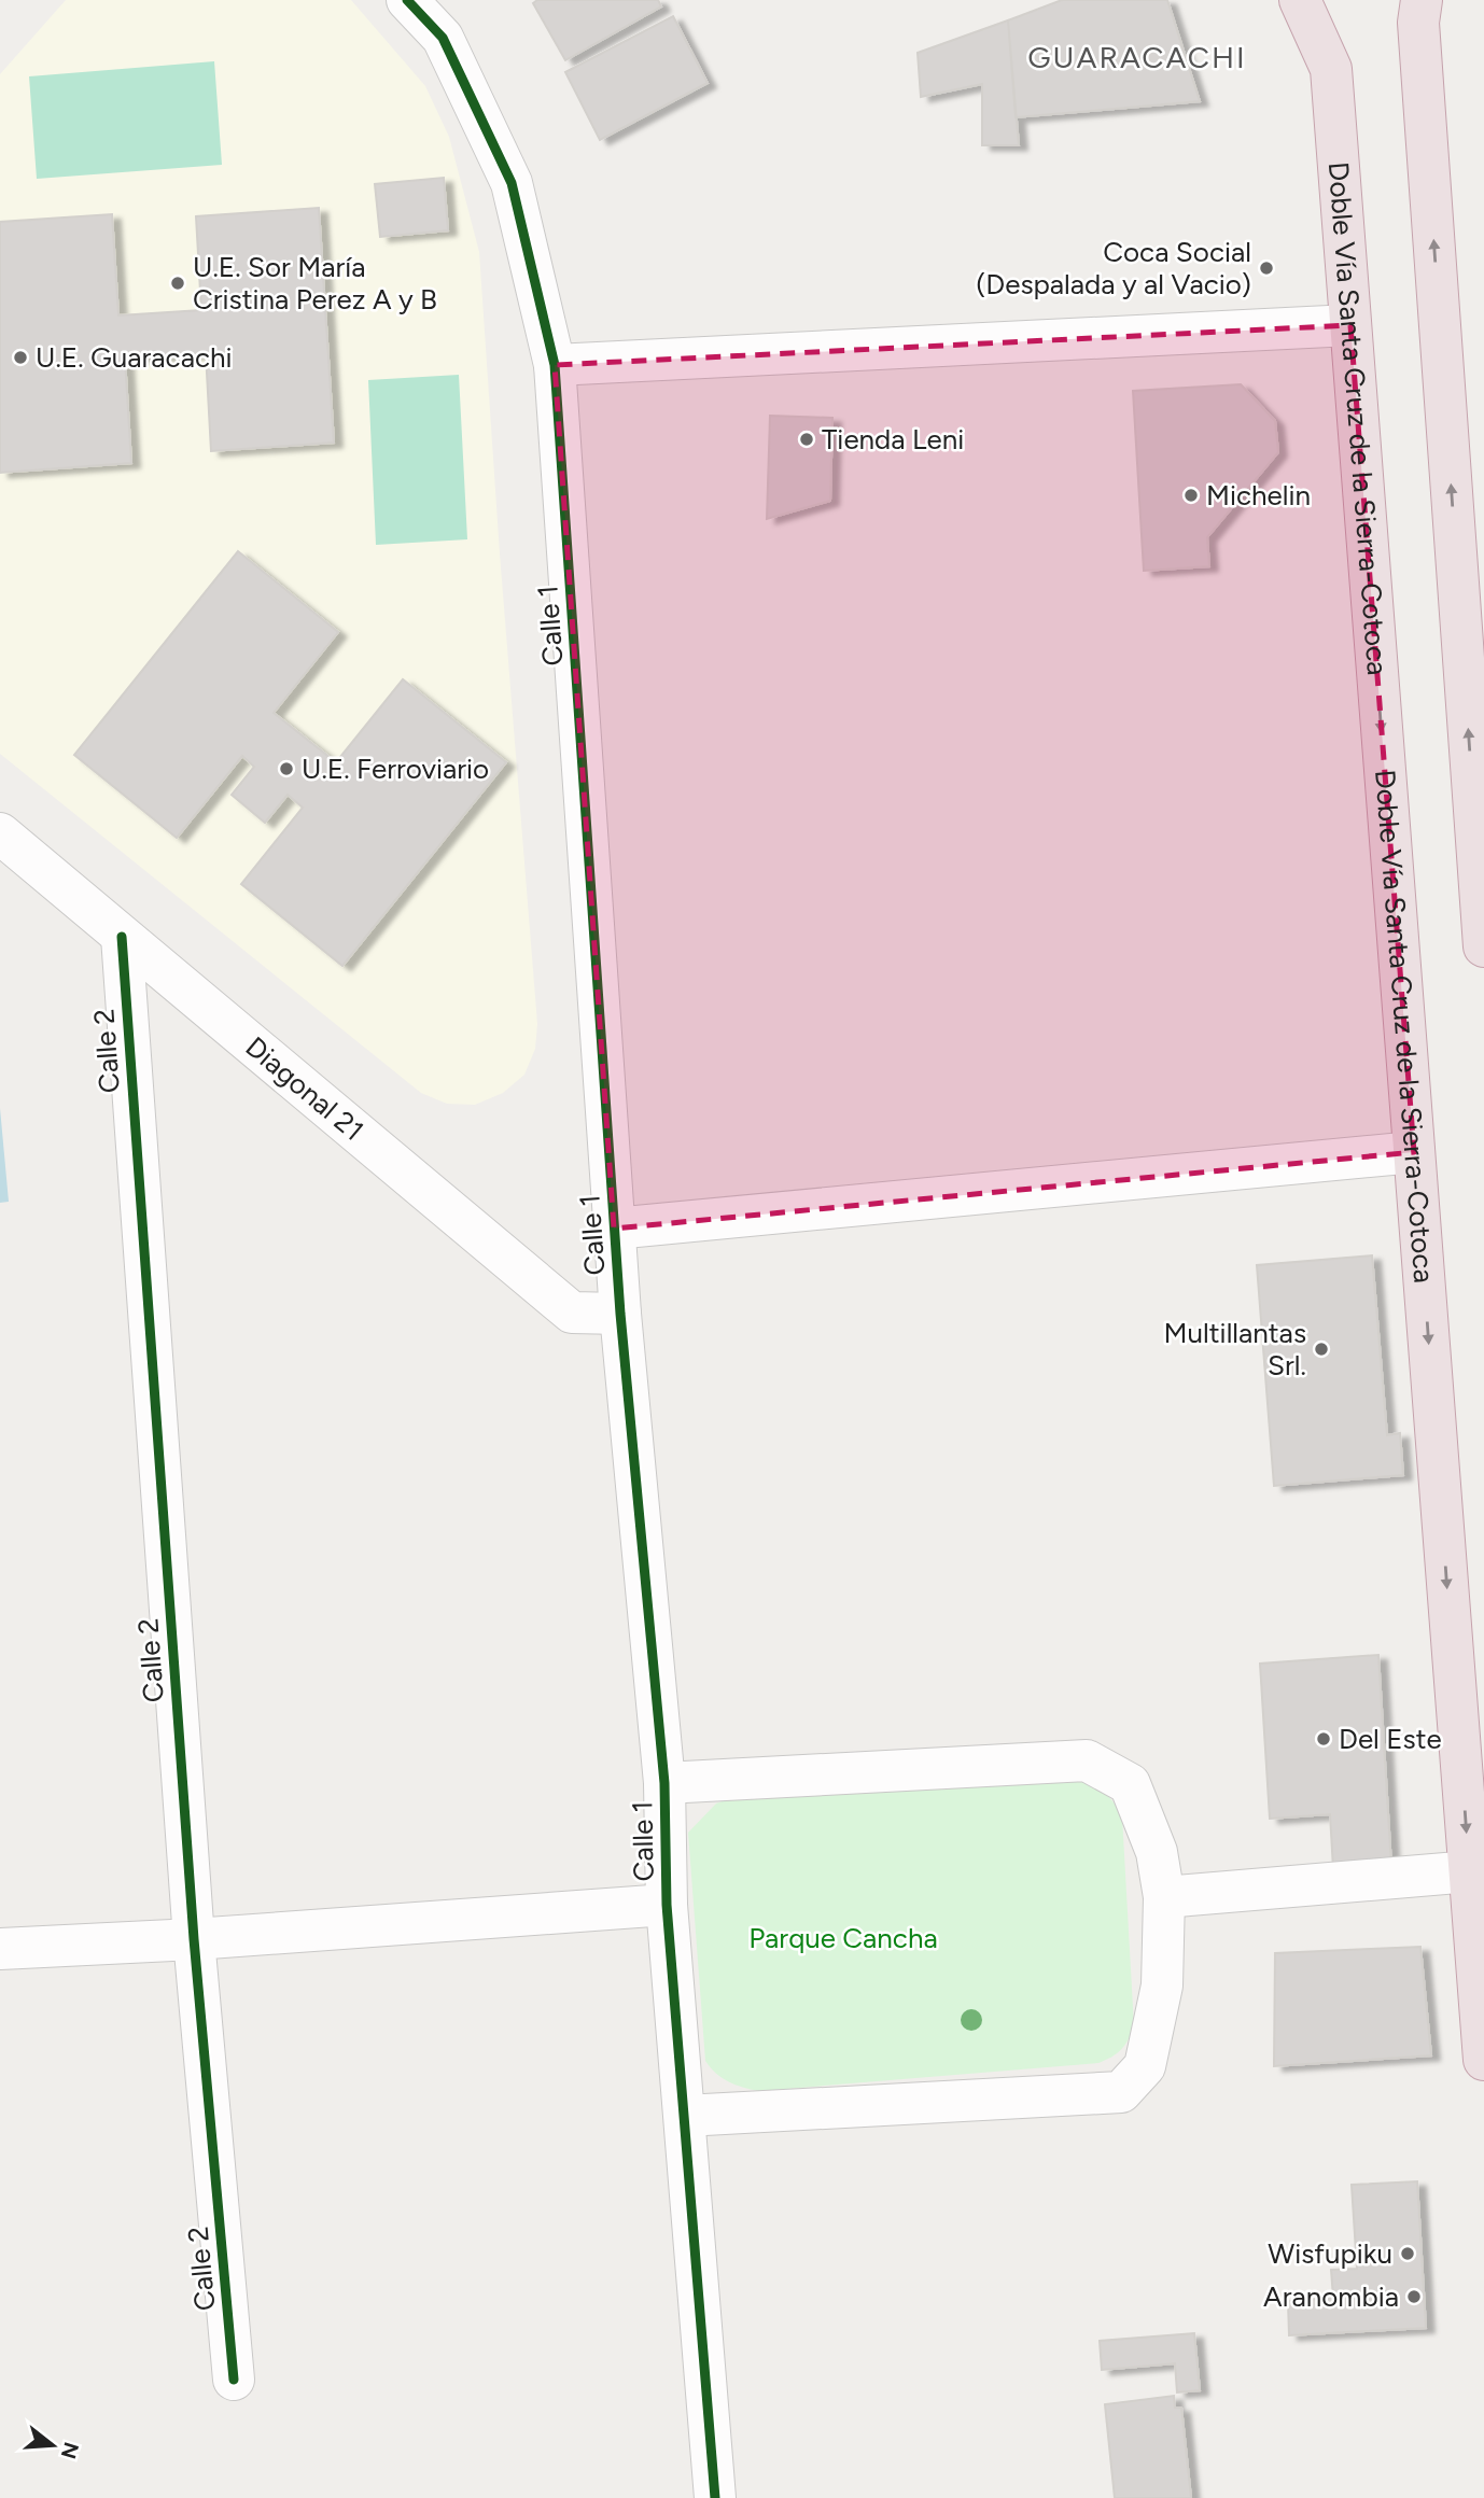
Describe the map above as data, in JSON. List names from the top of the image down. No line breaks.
{"streets":{"highway":["Doble Vía Santa Cruz de la Sierra-Cotoca"],"street":["Calle 1","Calle 2","Diagonal 21"]},"crossings":[["Calle 1","Diagonal 21"],["Calle 2","Diagonal 21"]],"districts":["GUARACACHI"],"parks":["Parque Cancha"],"places":["Coca Social (Despalada y al Vacio)","U.E. Sor María Cristina Perez A y B","U.E. Guaracachi","Tienda Leni","Michelin","U.E. Ferroviario","Multillantas Srl.","Del Este","Wisfupiku","Aranombia"],"north":"right"}
